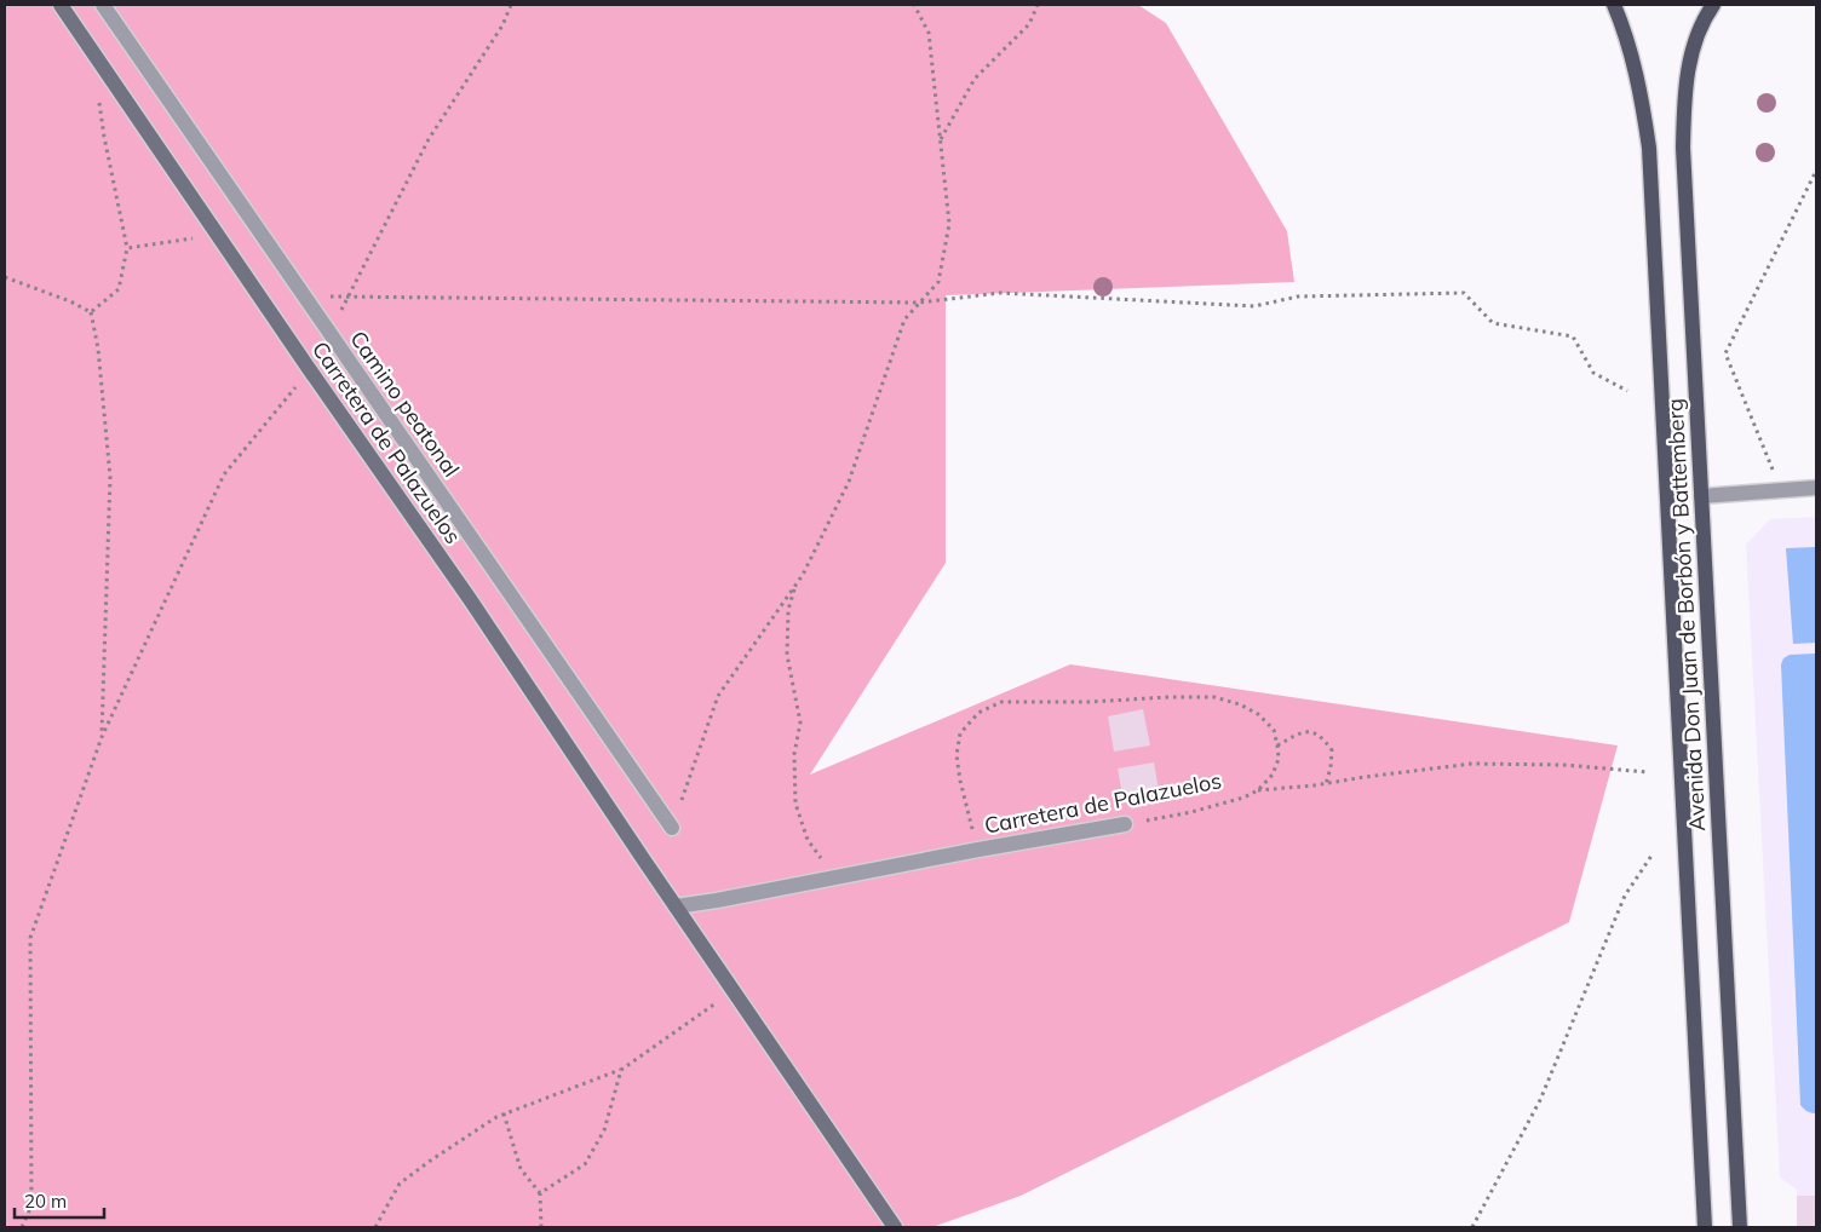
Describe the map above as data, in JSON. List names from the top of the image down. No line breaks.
{"streets":{"main road":["Avenida Don Juan de Borbón y Battemberg"],"street":["Camino peatonal","Carretera de Palazuelos"]},"scale_bar":"20 m"}
